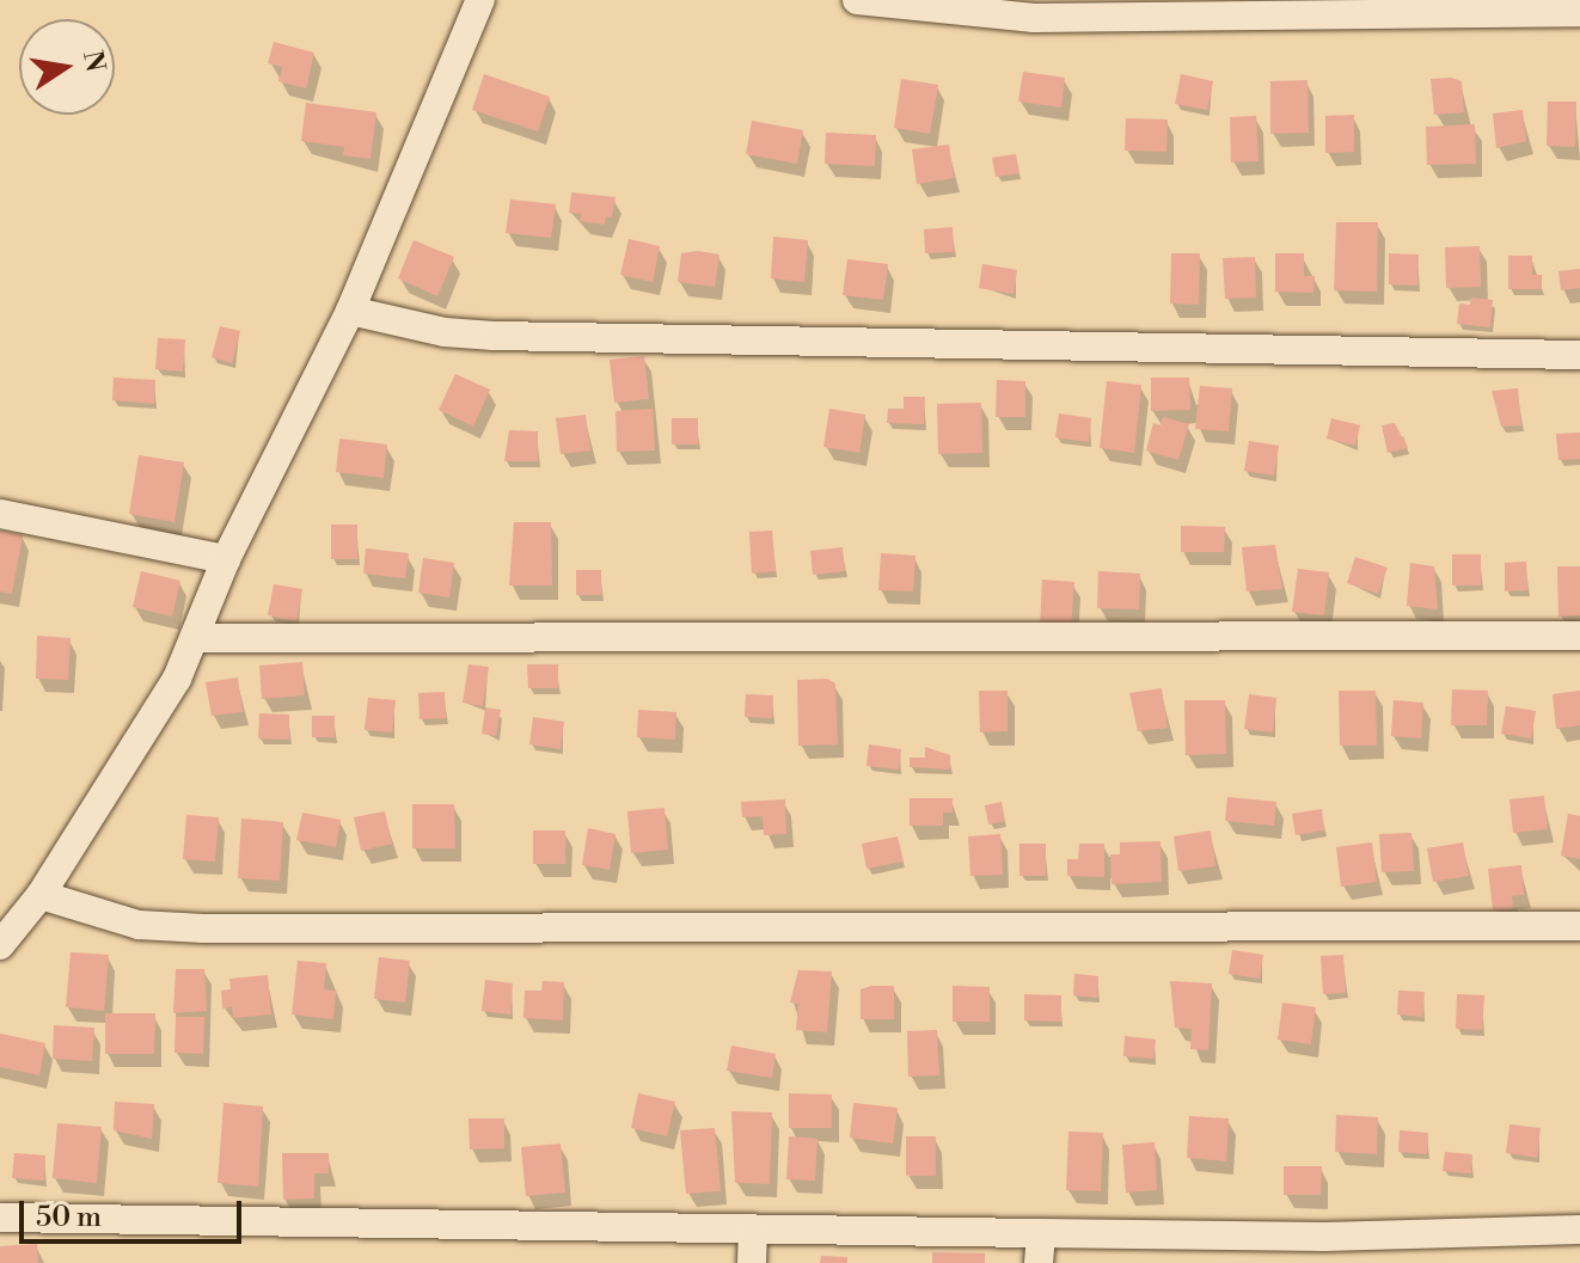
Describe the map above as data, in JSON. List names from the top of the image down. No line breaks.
{"scale_bar":"50 m","north":"right"}
